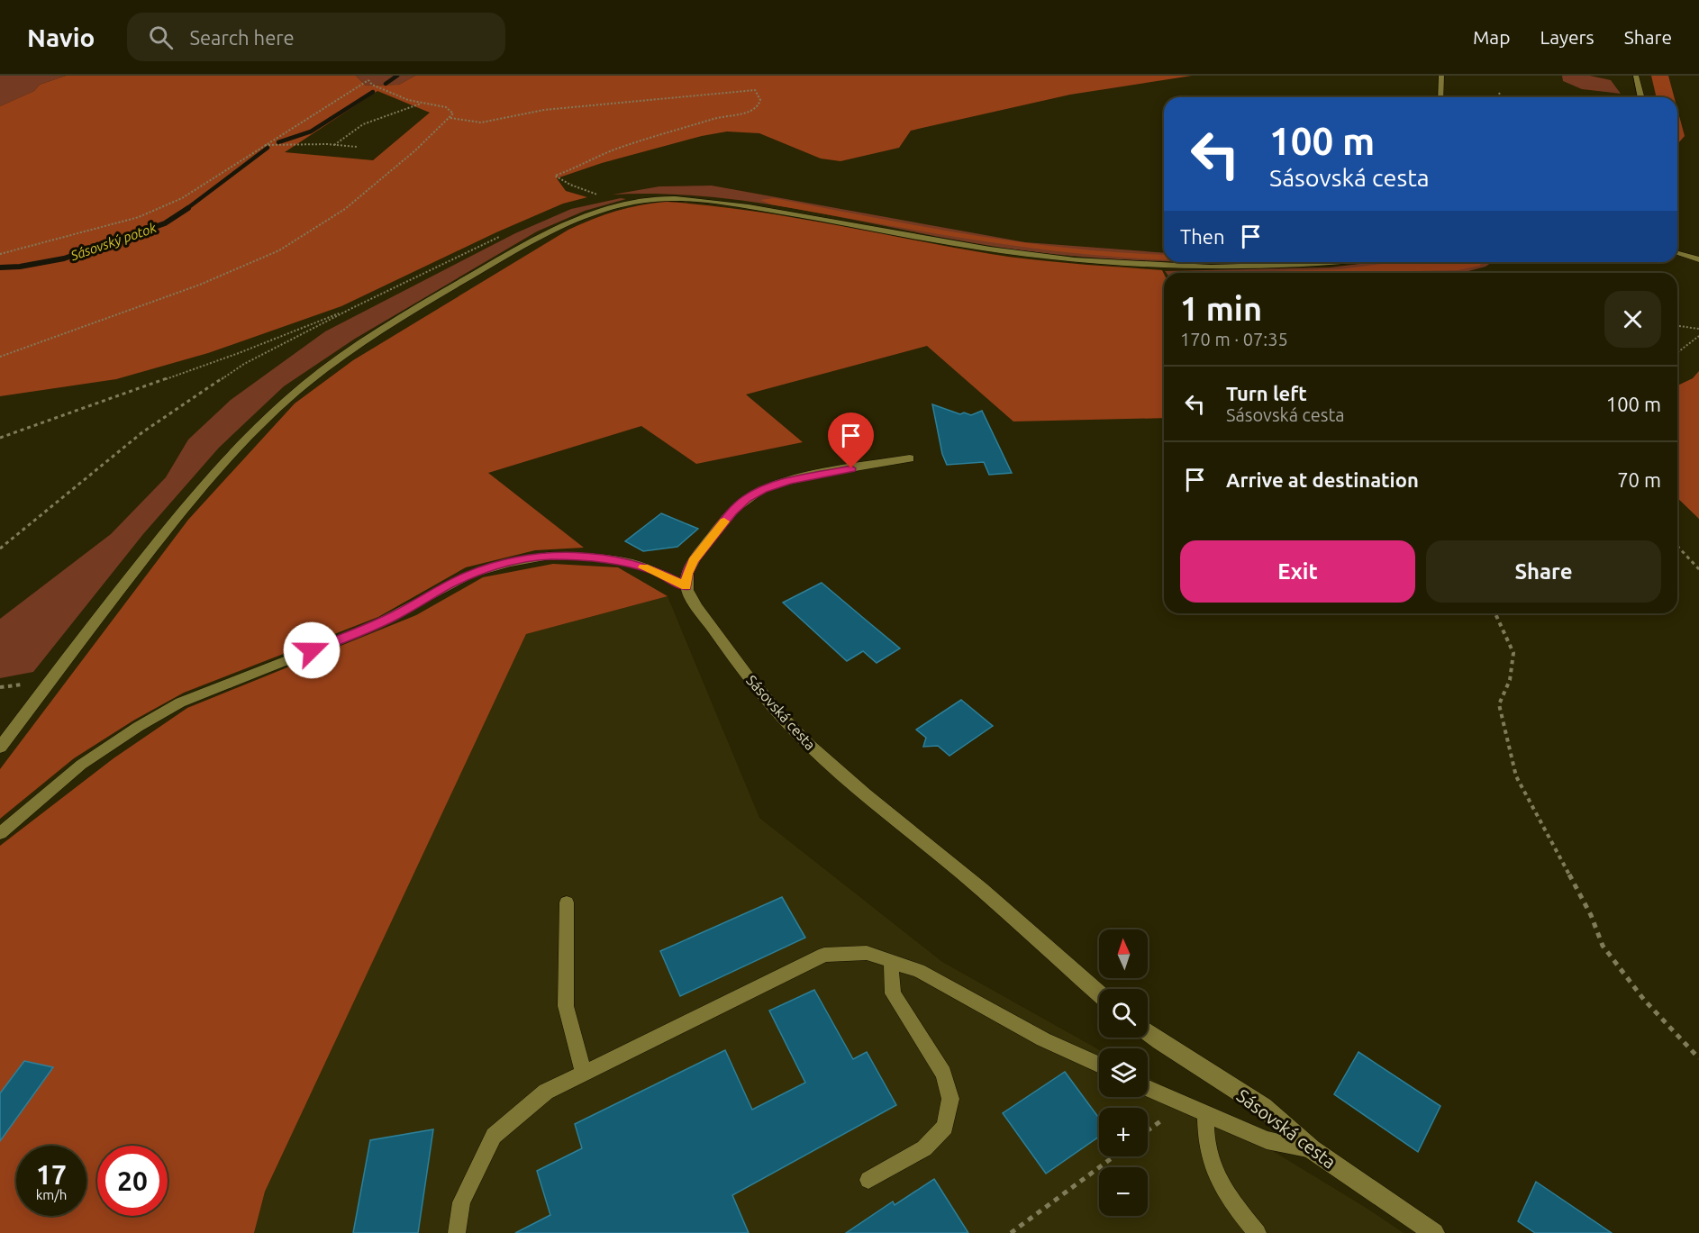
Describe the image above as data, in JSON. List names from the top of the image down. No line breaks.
{"streets":{"street":["Sásovská cesta"]},"water":["Sásovský potok"],"north":"top","page":{"header":"Navio","search":"Search here","nav":["Map","Layers","Share"],"turn":["100 m","Sásovská cesta"],"then":"Then","heading":["1 min","170 m · 07:35"],"list":[{"name":"Turn left","note":"Sásovská cesta","value":"100 m"},{"name":"Arrive at destination","value":"70 m"}],"buttons":["Exit","Share"],"map_buttons":["+","−"],"speed":"17 km/h","limit":"20"}}
